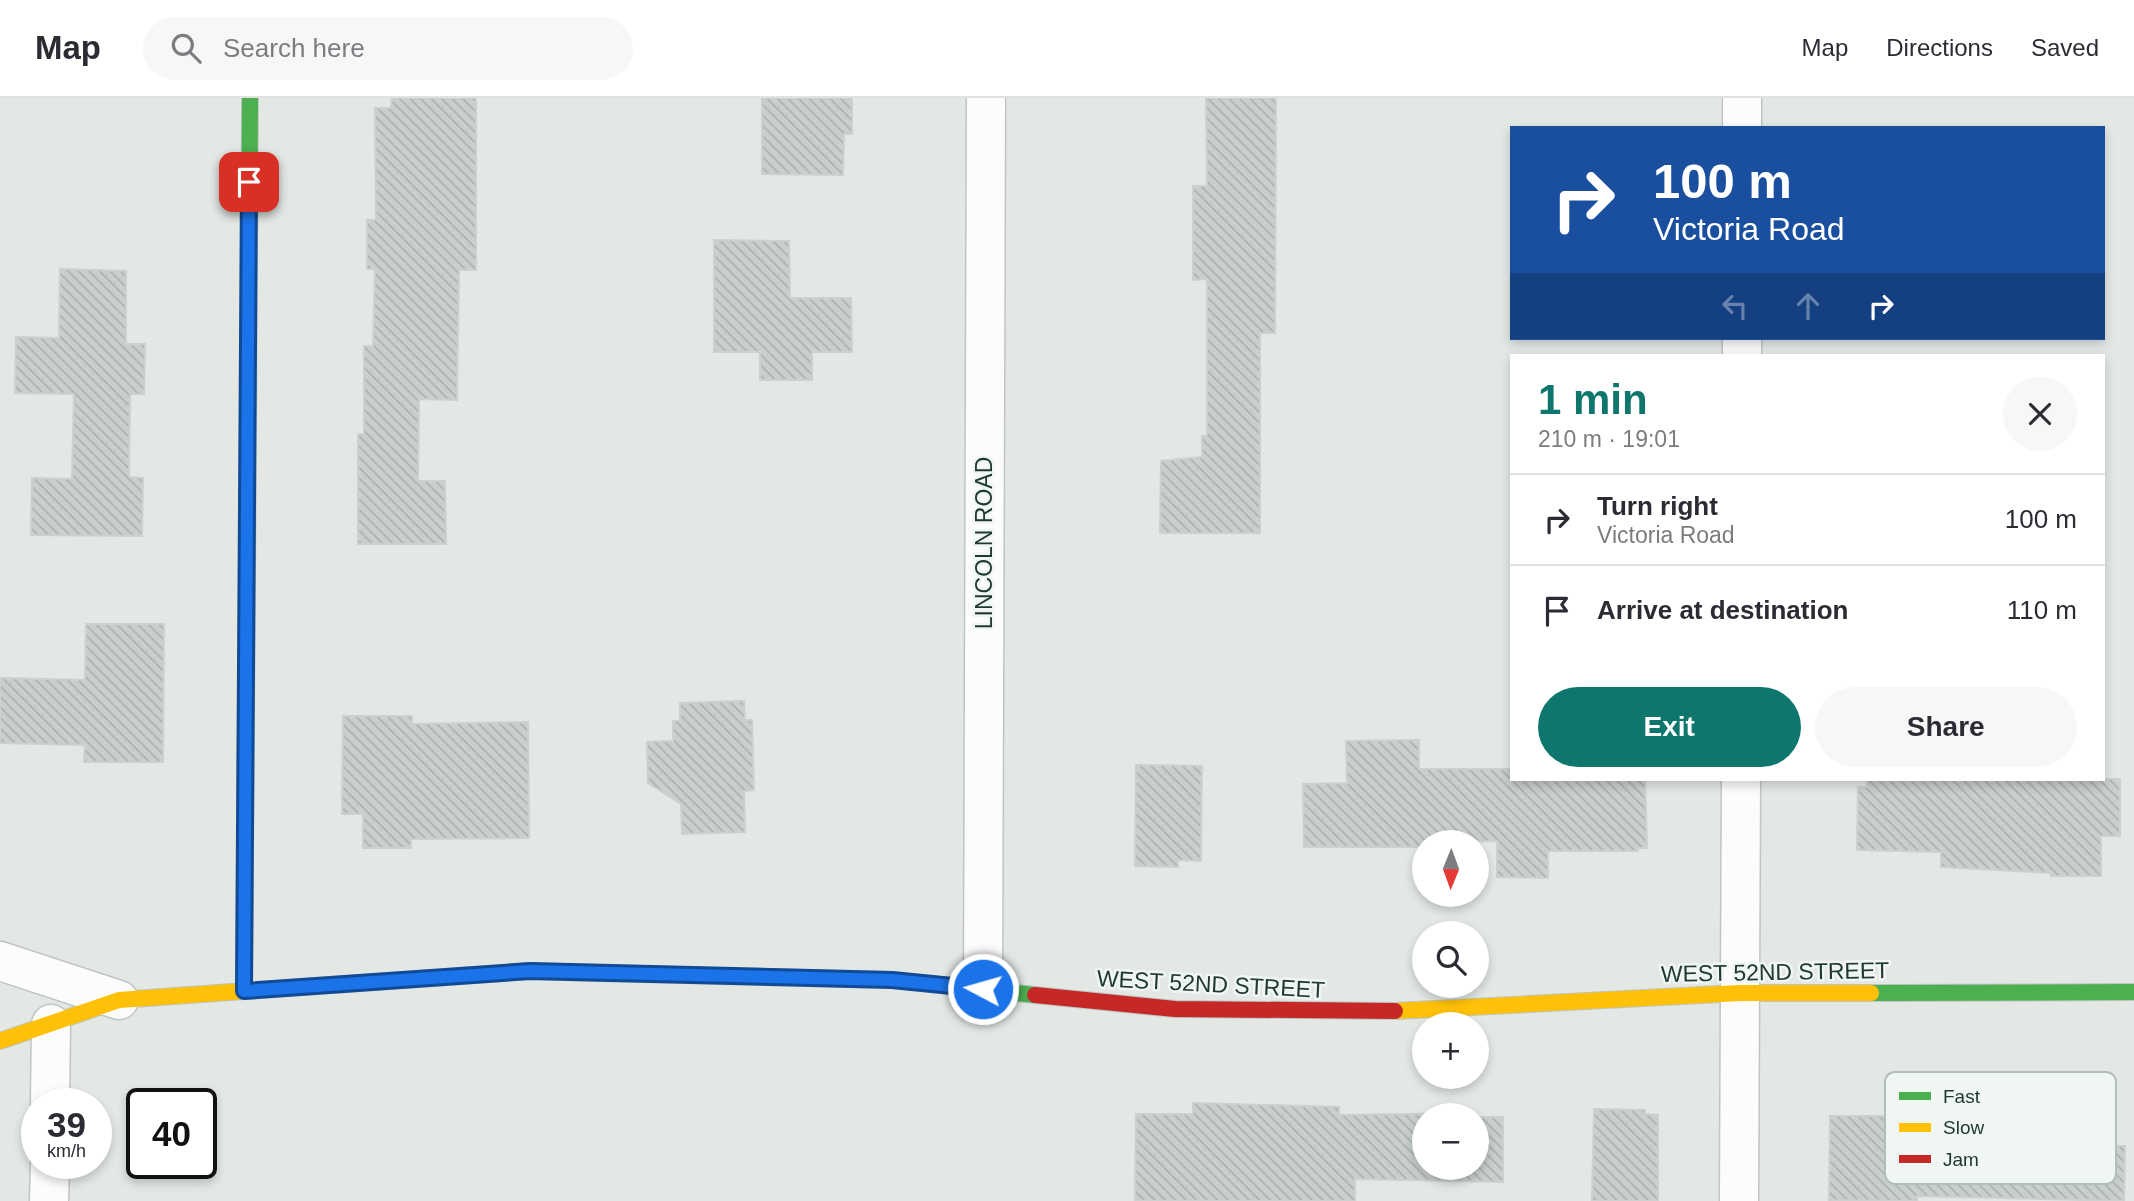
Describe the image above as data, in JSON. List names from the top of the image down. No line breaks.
{"streets":{"street":["LINCOLN ROAD","WEST 52ND STREET"]},"crossings":[["LINCOLN ROAD","WEST 52ND STREET"]],"legend":["Fast","Slow","Jam"],"north":"bottom","page":{"header":"Map","search":"Search here","nav":["Map","Directions","Saved"],"turn":["100 m","Victoria Road"],"heading":["1 min","210 m · 19:01"],"list":[{"name":"Turn right","note":"Victoria Road","value":"100 m"},{"name":"Arrive at destination","value":"110 m"}],"buttons":["Exit","Share"],"map_buttons":["+","−"],"speed":"39 km/h","limit":"40"}}
